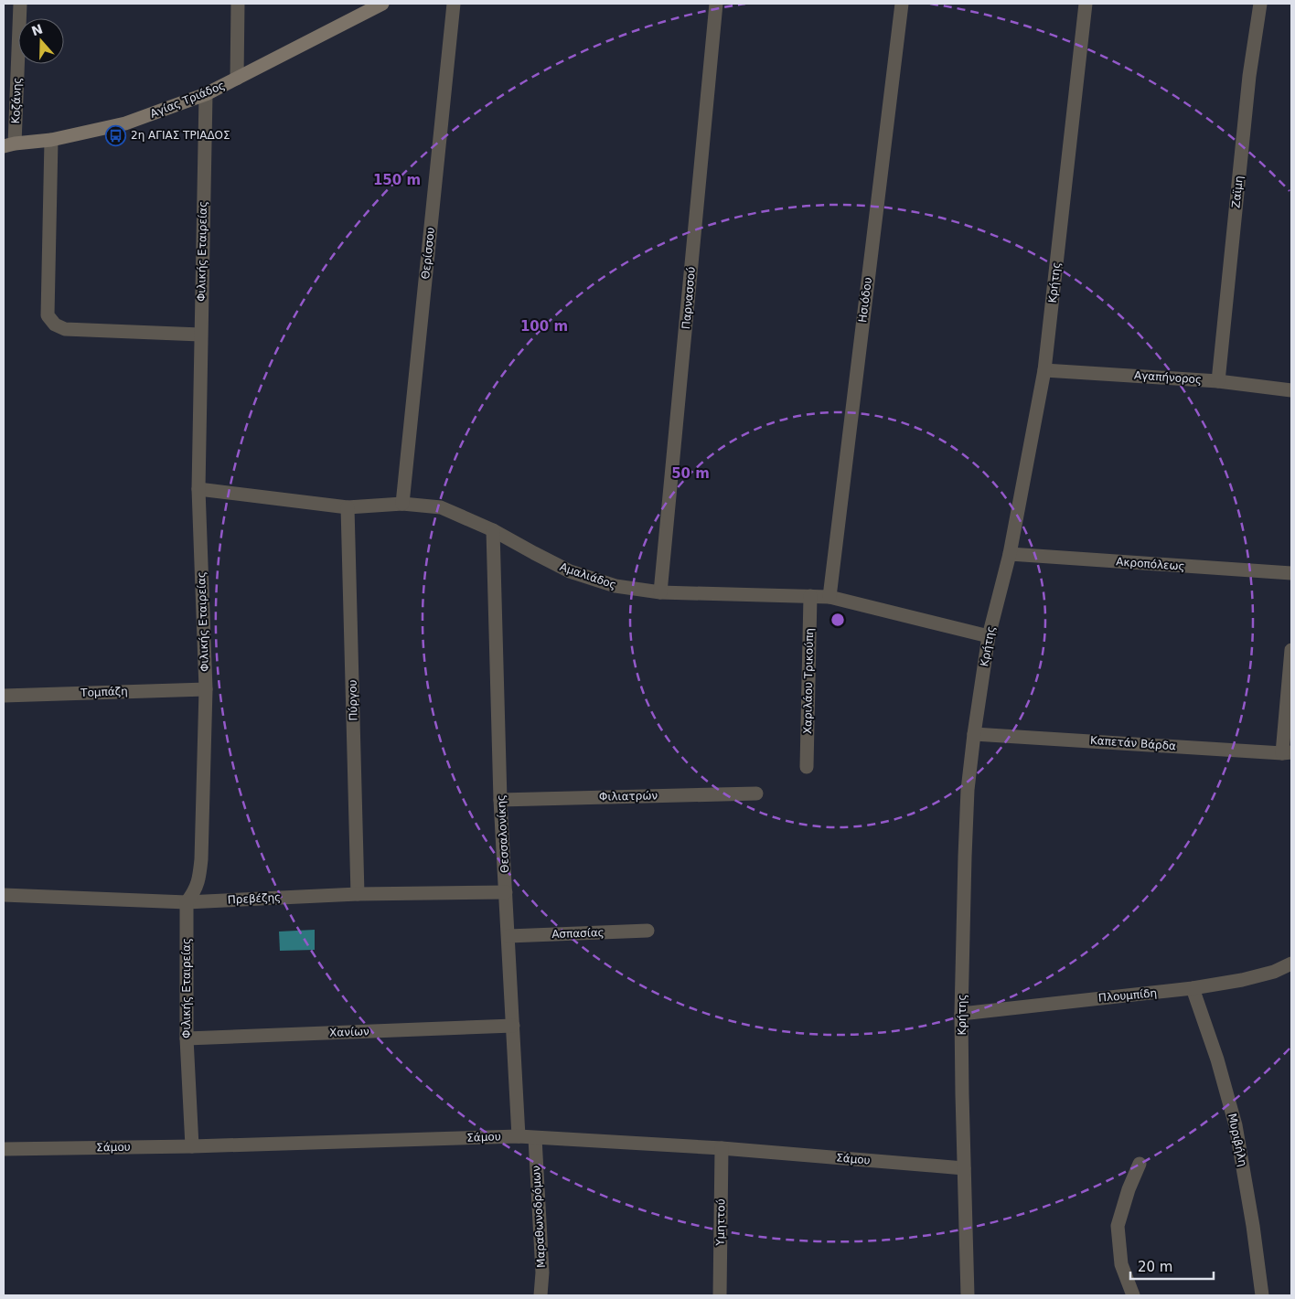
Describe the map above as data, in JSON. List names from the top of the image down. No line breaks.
{"streets":{"street":["Αγίας Τριάδος","Κοζάνης","Ζαϊμη","Φιλικής Εταιρείας","Θερίσσου","Κρήτης","Παρνασσού","Ησιόδου","Αγαπήνορος","Ακροπόλεως","Αμαλιάδος","Χαριλάου Τρικούπη","Τομπάζη","Πύργου","Καπετάν Βάρδα","Φιλιατρών","Θεσσαλονίκης","Πρεβέζης","Ασπασίας","Πλουμπίδη","Χανίων","Σάμου","Μυριβήλη","Μαραθωνοδρόμων","Υμηττού"]},"crossings":[["Αγίας Τριάδος","Κοζάνης"],["Αγίας Τριάδος","Φιλικής Εταιρείας"],["Ζαϊμη","Αγαπήνορος"],["Φιλικής Εταιρείας","Αμαλιάδος"],["Φιλικής Εταιρείας","Τομπάζη"],["Φιλικής Εταιρείας","Πρεβέζης"],["Φιλικής Εταιρείας","Χανίων"],["Φιλικής Εταιρείας","Σάμου"],["Θερίσσου","Αμαλιάδος"],["Κρήτης","Αγαπήνορος"],["Κρήτης","Ακροπόλεως"],["Κρήτης","Αμαλιάδος"],["Κρήτης","Καπετάν Βάρδα"],["Κρήτης","Πλουμπίδη"],["Κρήτης","Σάμου"],["Παρνασσού","Αμαλιάδος"],["Ησιόδου","Αμαλιάδος"],["Αμαλιάδος","Χαριλάου Τρικούπη"],["Αμαλιάδος","Πύργου"],["Αμαλιάδος","Θεσσαλονίκης"],["Πύργου","Πρεβέζης"],["Φιλιατρών","Θεσσαλονίκης"],["Θεσσαλονίκης","Πρεβέζης"],["Θεσσαλονίκης","Ασπασίας"],["Θεσσαλονίκης","Χανίων"],["Θεσσαλονίκης","Σάμου"],["Πλουμπίδη","Μυριβήλη"],["Σάμου","Μαραθωνοδρόμων"],["Σάμου","Υμηττού"]],"places":{"bus stop":["2η ΑΓΙΑΣ ΤΡΙΑΔΟΣ"]},"scale_bar":"20 m","north":"top","rings":["150 m","100 m","50 m"]}
